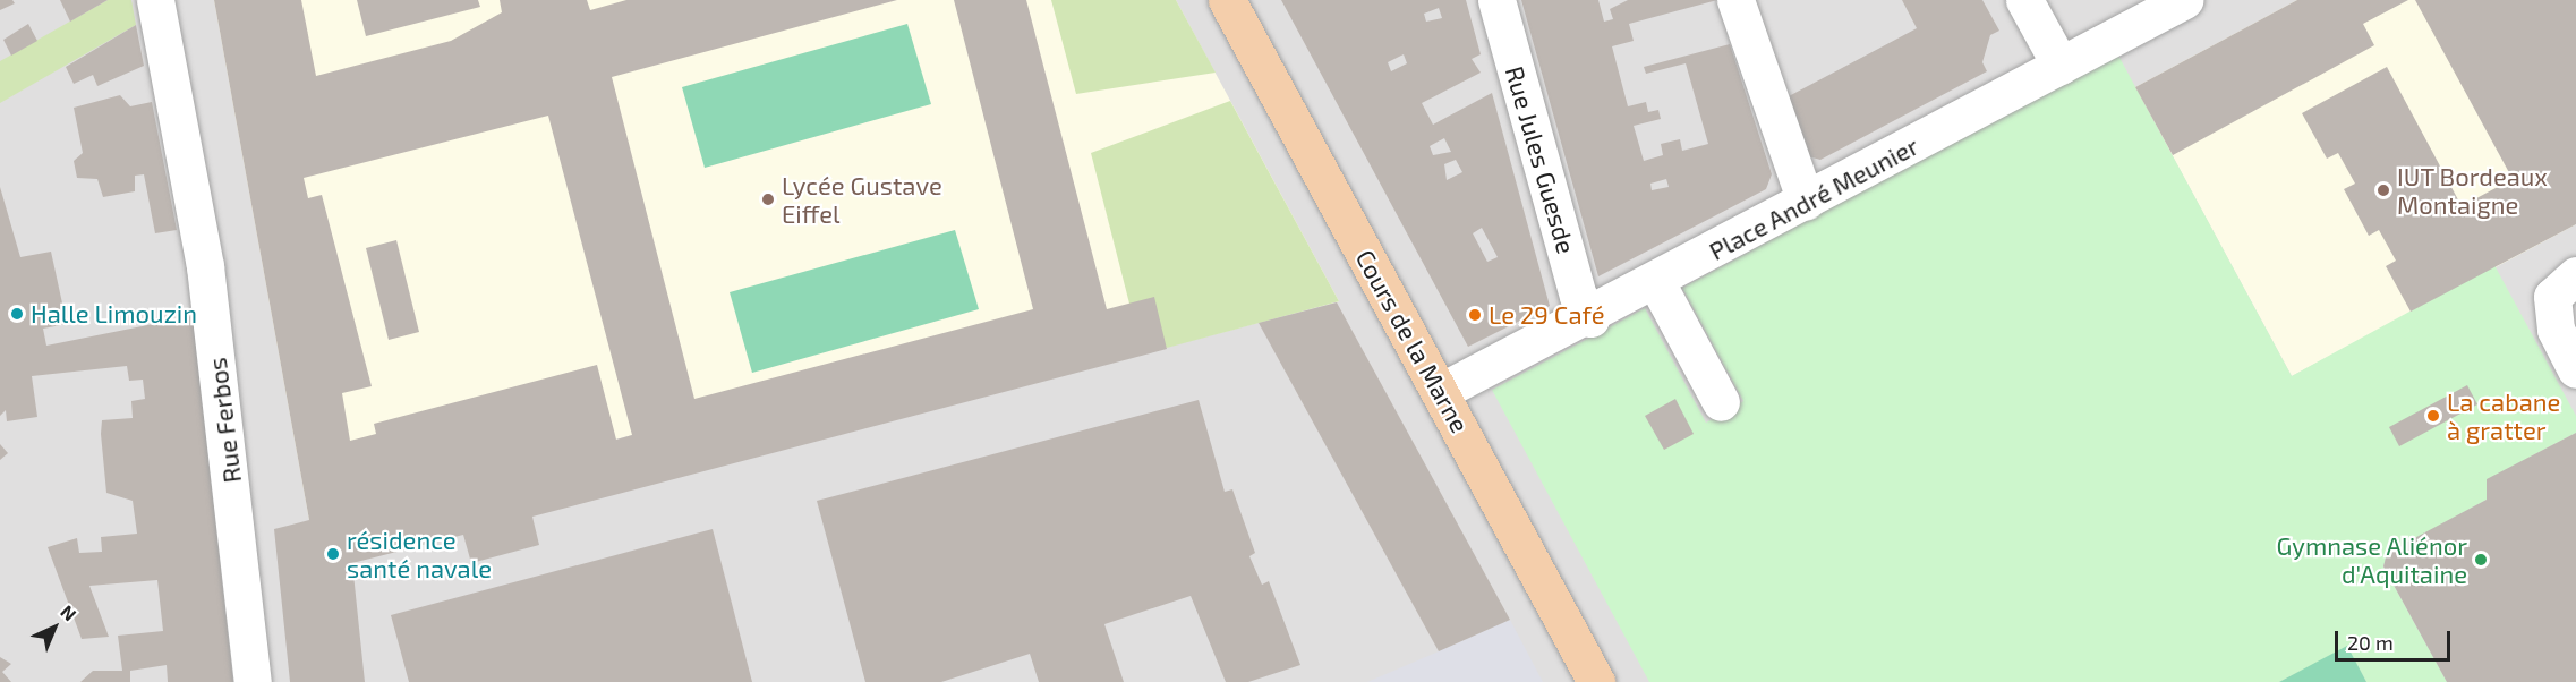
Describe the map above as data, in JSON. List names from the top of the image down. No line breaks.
{"streets":{"main road":["Cours de la Marne"],"street":["Rue Jules Guesde","Place André Meunier","Rue Ferbos"]},"crossings":[["Rue Jules Guesde","Place André Meunier"],["Place André Meunier","Cours de la Marne"]],"places":["IUT Bordeaux Montaigne","Lycée Gustave Eiffel","Halle Limouzin","Le 29 Café","La cabane à gratter","résidence santé navale","Gymnase Aliénor d'Aquitaine"],"scale_bar":"20 m","north":"top right"}
